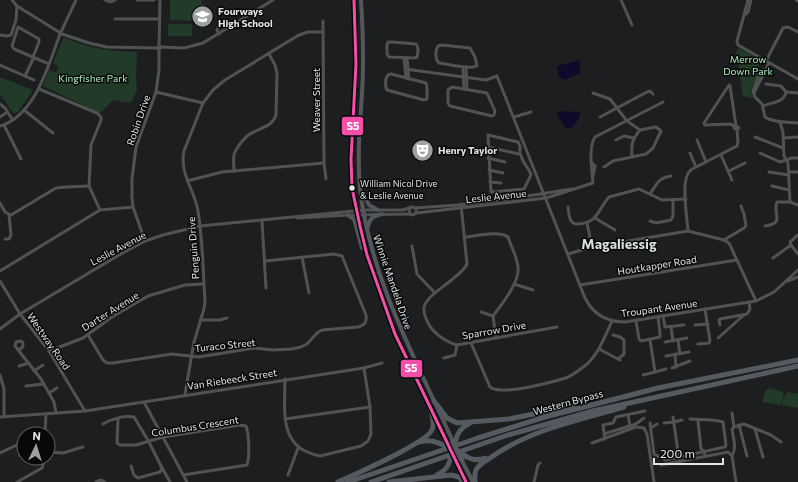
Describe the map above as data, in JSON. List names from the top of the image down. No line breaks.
{"streets":{"highway":["Western Bypass"],"main road":["Winnie Mandela Drive"],"street":["Weaver Street","Robin Drive","Leslie Avenue","Penguin Drive","Houtkapper Road","Troupant Avenue","Darter Avenue","Sparrow Drive","Westway Road","Turaco Street","Van Riebeeck Street","Columbus Crescent"]},"crossings":[["Weaver Street","Penguin Drive"],["Robin Drive","Leslie Avenue"],["Leslie Avenue","Penguin Drive"],["Leslie Avenue","Winnie Mandela Drive"],["Leslie Avenue","Troupant Avenue"],["Leslie Avenue","Sparrow Drive"],["Leslie Avenue","Westway Road"],["Penguin Drive","Darter Avenue"],["Penguin Drive","Turaco Street"],["Penguin Drive","Van Riebeeck Street"],["Houtkapper Road","Troupant Avenue"],["Darter Avenue","Westway Road"],["Darter Avenue","Turaco Street"],["Westway Road","Van Riebeeck Street"]],"districts":["Magaliessig"],"parks":["Merrow Down Park","Kingfisher Park"],"places":{"school or university":["Fourways High School"],"theatre":["Henry Taylor"],"other":["William Nicol Drive & Leslie Avenue"]},"lines":["transit line S5"],"scale_bar":"200 m","north":"top"}
